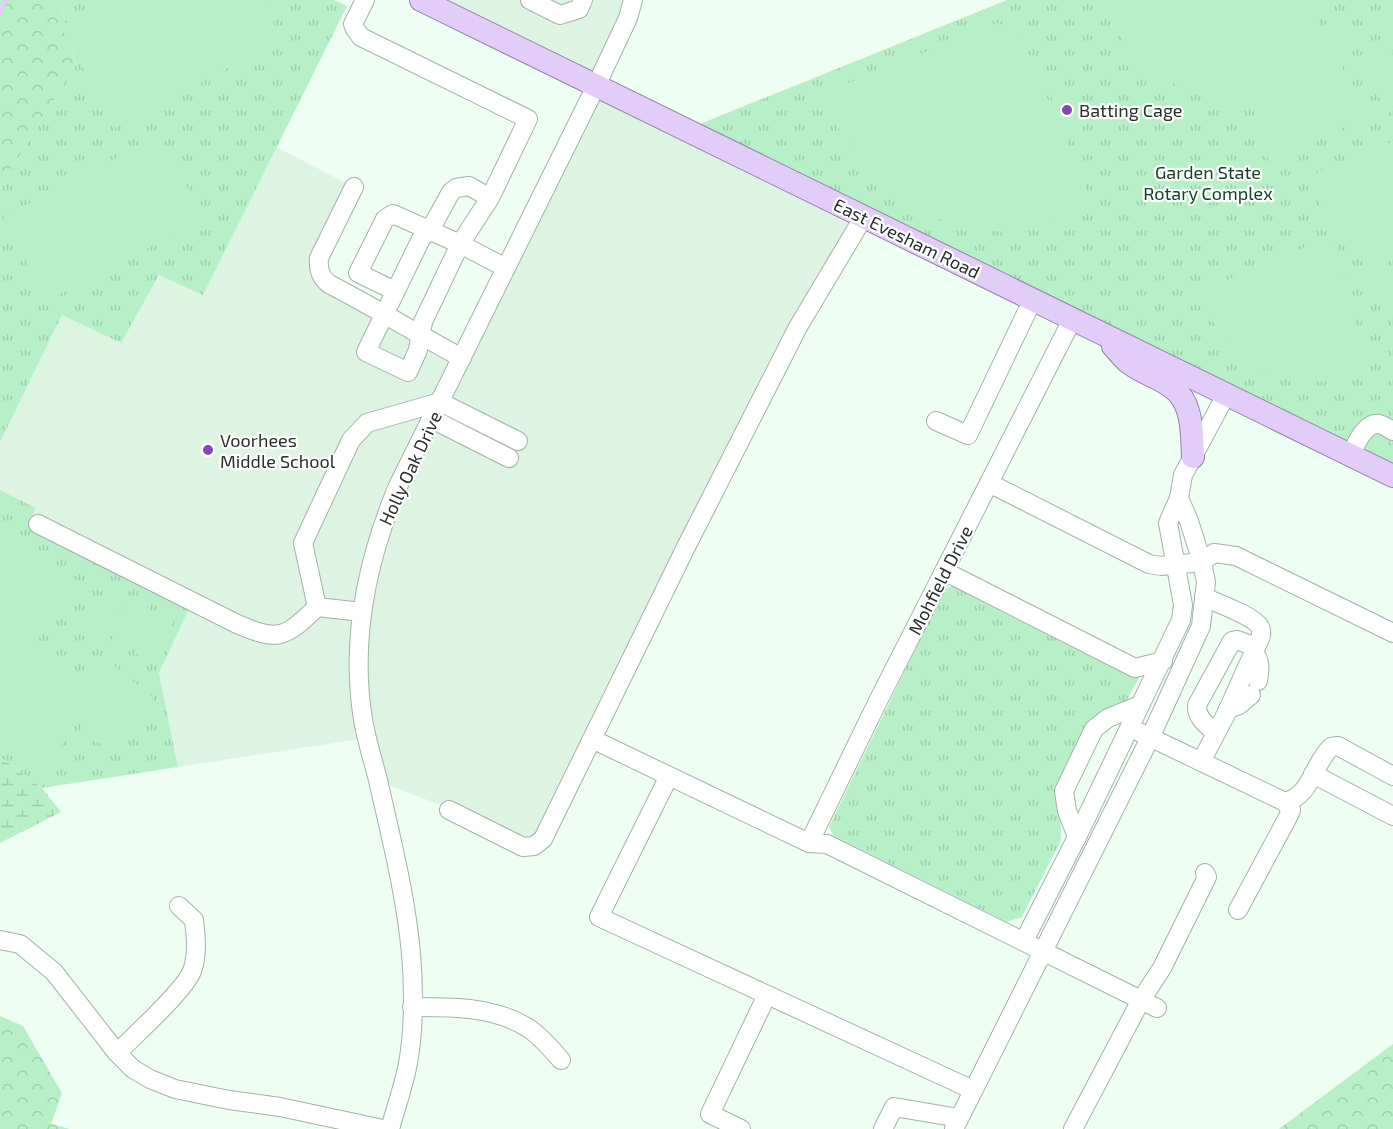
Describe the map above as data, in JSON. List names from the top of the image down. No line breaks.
{"streets":{"main road":["East Evesham Road"],"street":["Holly Oak Drive","Mohfield Drive"]},"crossings":[["East Evesham Road","Holly Oak Drive"],["East Evesham Road","Mohfield Drive"]],"parks":["Garden State Rotary Complex"],"places":["Batting Cage","Voorhees Middle School"]}
